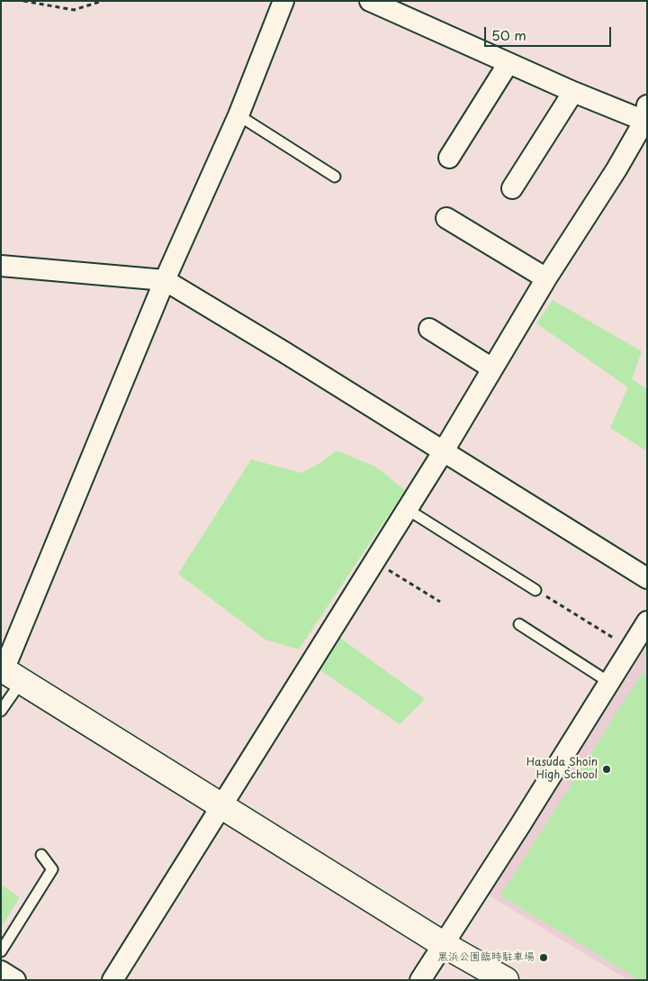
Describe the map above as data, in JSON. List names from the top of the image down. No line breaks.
{"places":["Hasuda Shoin High School","黒浜公園臨時駐車場"],"scale_bar":"50 m"}
